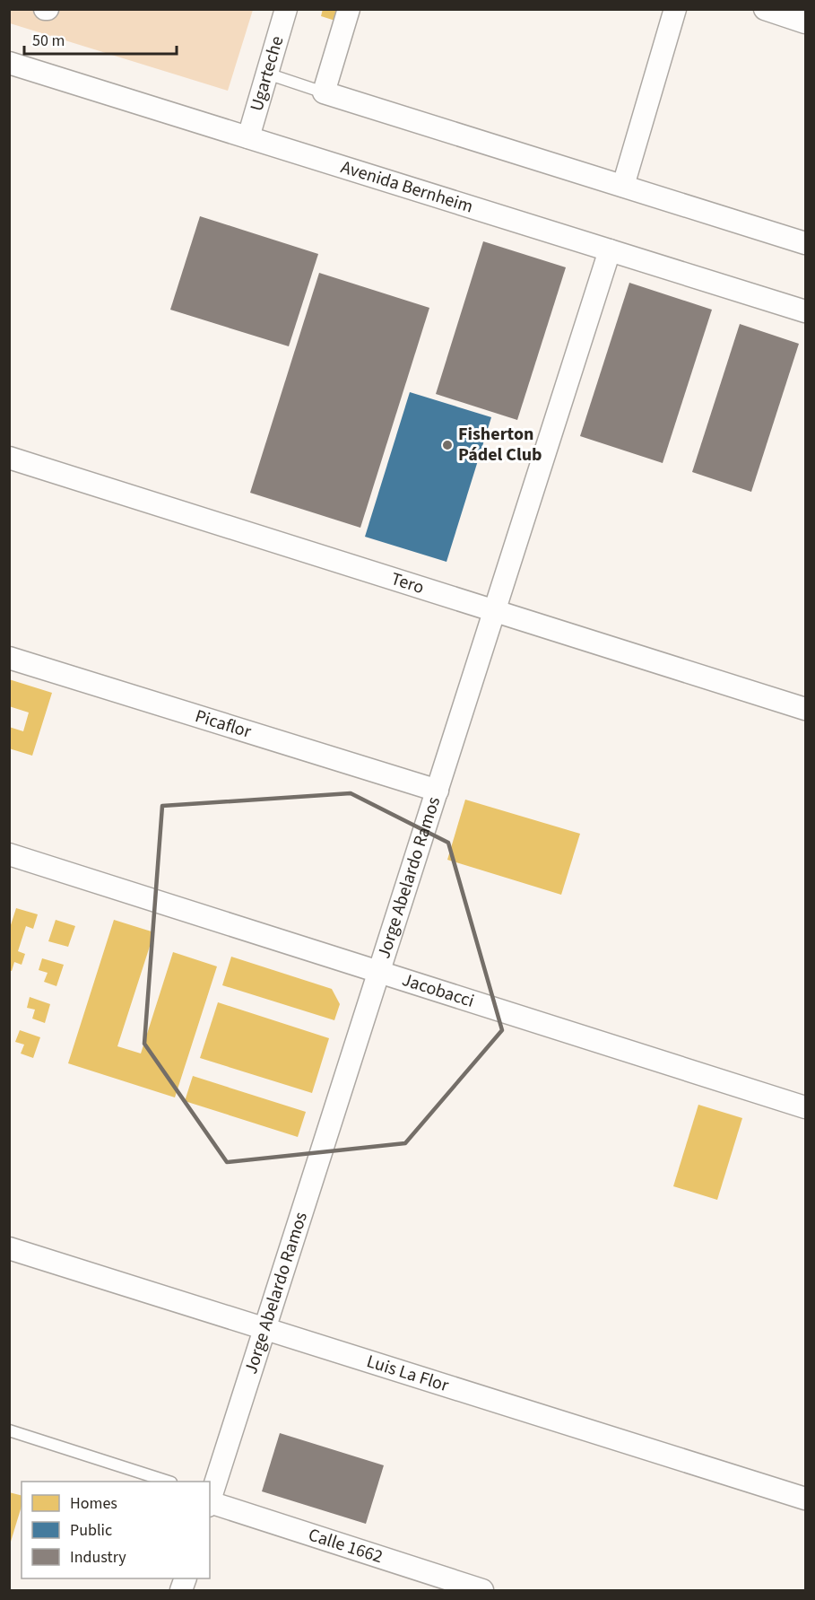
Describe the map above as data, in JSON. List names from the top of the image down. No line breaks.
{"streets":{"street":["Ugarteche","Avenida Bernheim","Tero","Picaflor","Jorge Abelardo Ramos","Jacobacci","Luis La Flor","Calle 1662"]},"crossings":[["Ugarteche","Avenida Bernheim"],["Avenida Bernheim","Jorge Abelardo Ramos"],["Tero","Jorge Abelardo Ramos"],["Picaflor","Jorge Abelardo Ramos"],["Jorge Abelardo Ramos","Jacobacci"],["Jorge Abelardo Ramos","Luis La Flor"],["Jorge Abelardo Ramos","Calle 1662"]],"places":["Fisherton Pádel Club"],"legend":["Homes","Public","Industry"],"scale_bar":"50 m"}
